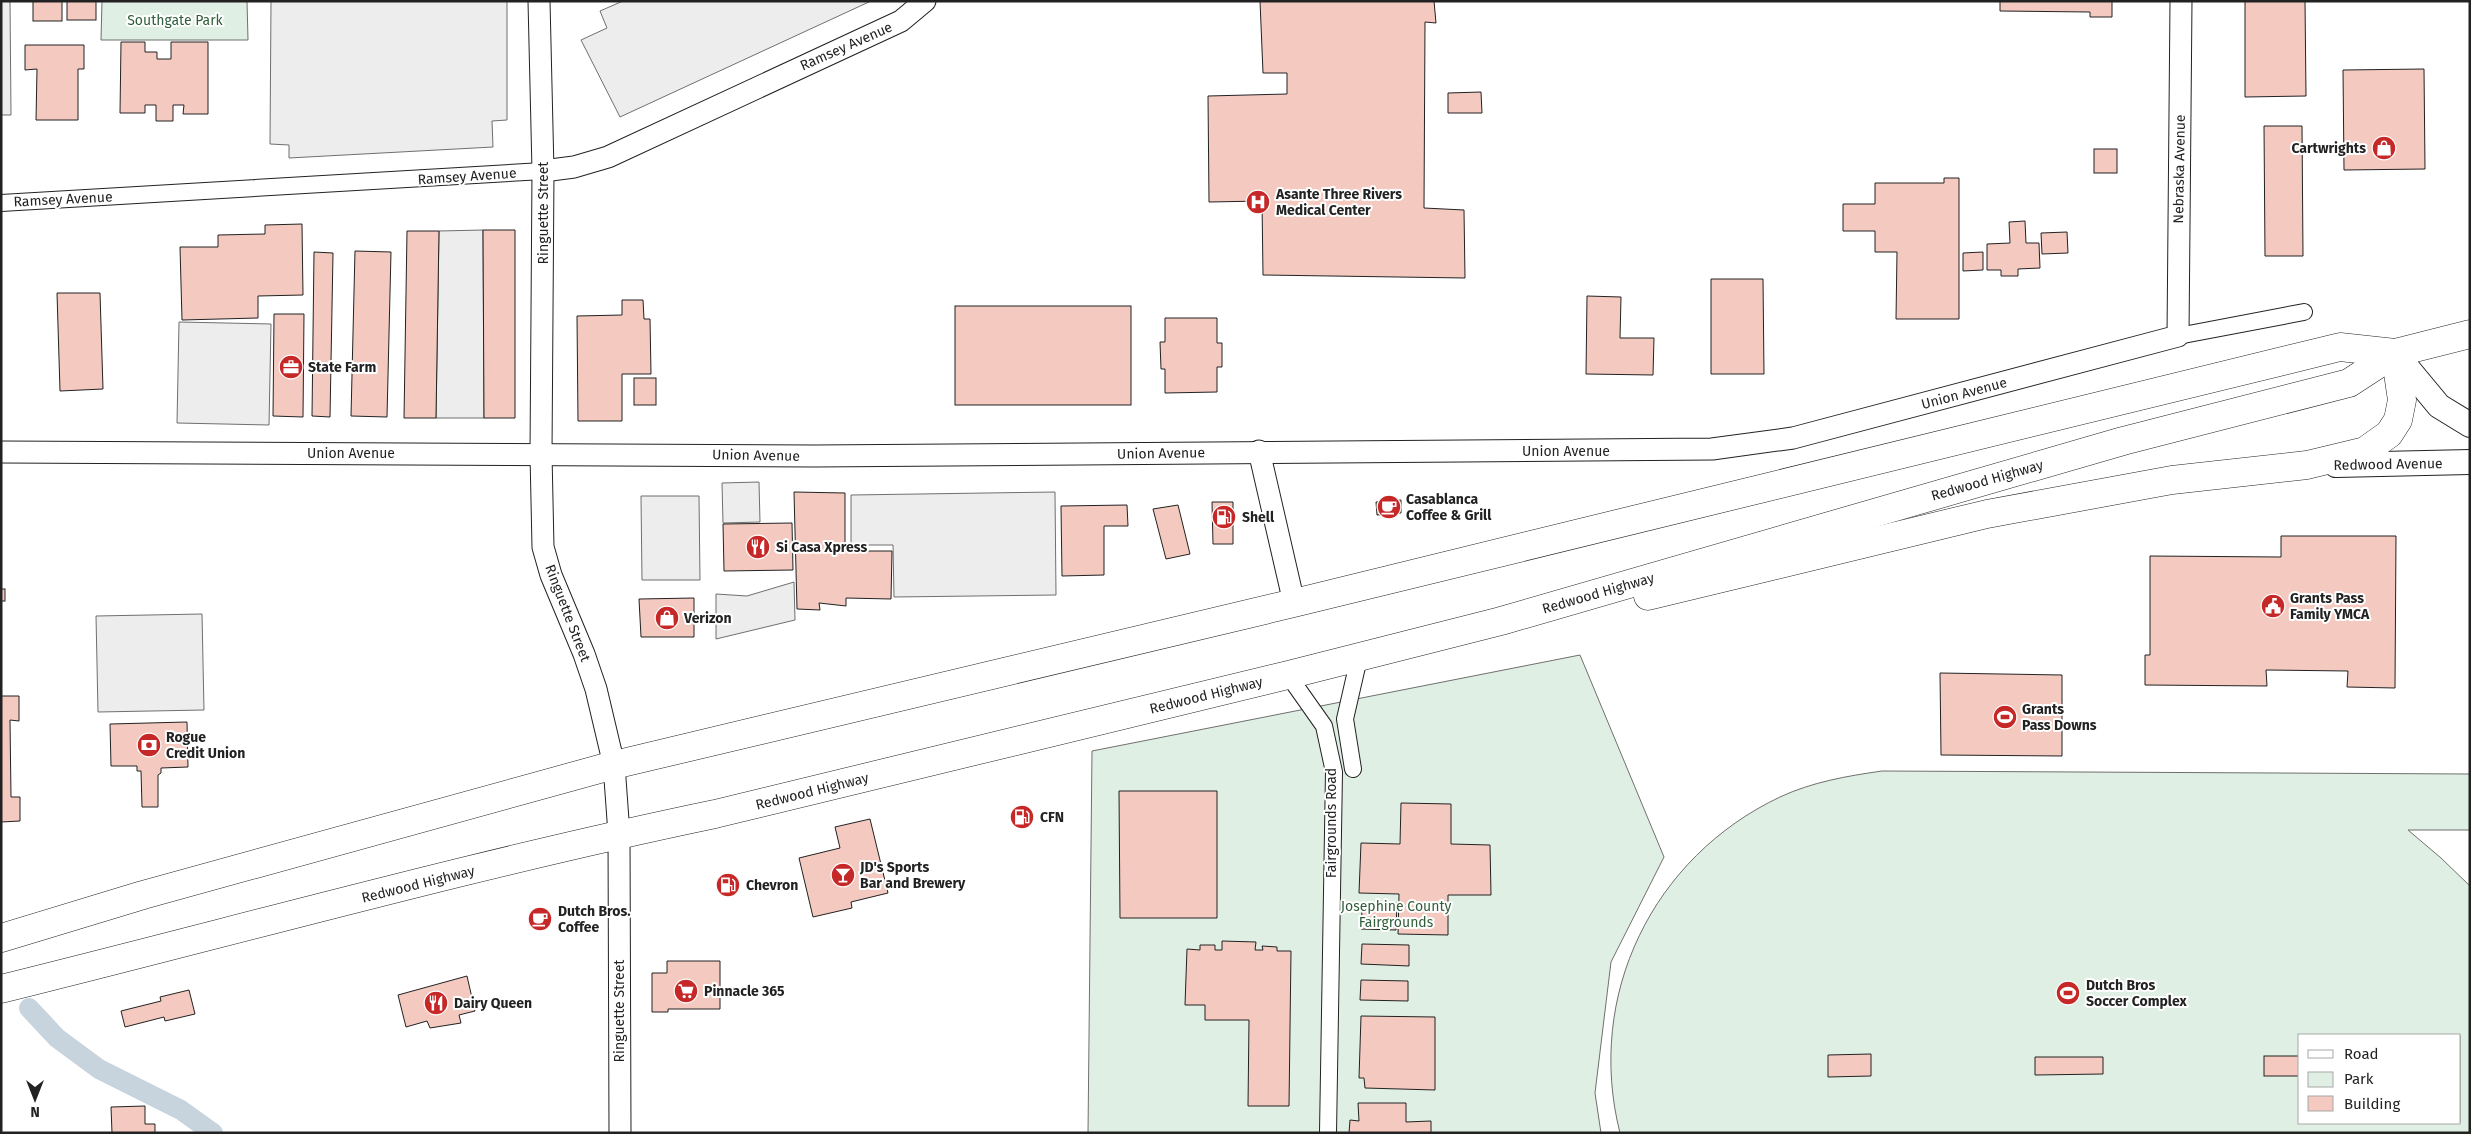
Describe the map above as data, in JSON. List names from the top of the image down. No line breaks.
{"streets":{"highway":["Redwood Highway"],"main road":["Redwood Avenue"],"street":["Ramsey Avenue","Nebraska Avenue","Ringuette Street","Union Avenue","Fairgrounds Road"]},"crossings":[["Ramsey Avenue","Ringuette Street"],["Nebraska Avenue","Union Avenue"],["Ringuette Street","Union Avenue"],["Ringuette Street","Redwood Highway"],["Redwood Highway","Fairgrounds Road"]],"parks":["Southgate Park","Josephine County Fairgrounds"],"places":{"shop":["Cartwrights","Verizon"],"hospital":["Asante Three Rivers Medical Center"],"office":["State Farm"],"cafe":["Casablanca Coffee & Grill","Dutch Bros. Coffee"],"fuel station":["Shell","CFN","Chevron"],"restaurant":["Si Casa Xpress","Dairy Queen"],"public building":["Grants Pass Family YMCA"],"sports":["Grants Pass Downs","Dutch Bros Soccer Complex"],"bank":["Rogue Credit Union"],"bar":["JD's Sports Bar and Brewery"],"supermarket":["Pinnacle 365"]},"legend":["Road","Park","Building"],"north":"bottom"}
